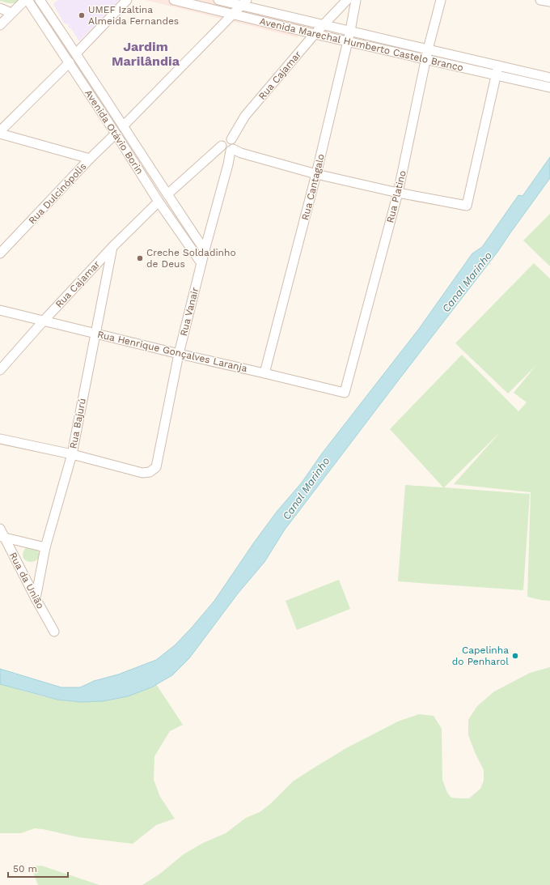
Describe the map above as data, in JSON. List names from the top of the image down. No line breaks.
{"streets":{"street":["Avenida Marechal Humberto Castelo Branco","Rua Cajamar","Avenida Otávio Borin","Rua Cantagalo","Rua Dulcinópolis","Rua Platino","Rua Vanair","Rua Henrique Gonçalves Laranja","Rua Bajurú","Rua da União"]},"crossings":[["Avenida Marechal Humberto Castelo Branco","Rua Cajamar"],["Avenida Marechal Humberto Castelo Branco","Rua Cantagalo"],["Avenida Marechal Humberto Castelo Branco","Rua Platino"],["Rua Cajamar","Avenida Otávio Borin"],["Rua Cajamar","Rua Vanair"],["Rua Cajamar","Rua Henrique Gonçalves Laranja"],["Rua Cajamar","Rua Bajurú"],["Avenida Otávio Borin","Rua Dulcinópolis"],["Avenida Otávio Borin","Rua Vanair"],["Rua Cantagalo","Rua Henrique Gonçalves Laranja"],["Rua Platino","Rua Henrique Gonçalves Laranja"],["Rua Vanair","Rua Henrique Gonçalves Laranja"],["Rua Vanair","Rua Bajurú"],["Rua Henrique Gonçalves Laranja","Rua Bajurú"],["Rua Bajurú","Rua da União"]],"districts":["Jardim Marilândia"],"water":["Canal Marinho"],"places":["UMEF Izaltina Almeida Fernandes","Creche Soldadinho de Deus","Capelinha do Penharol"],"scale_bar":"50 m"}
